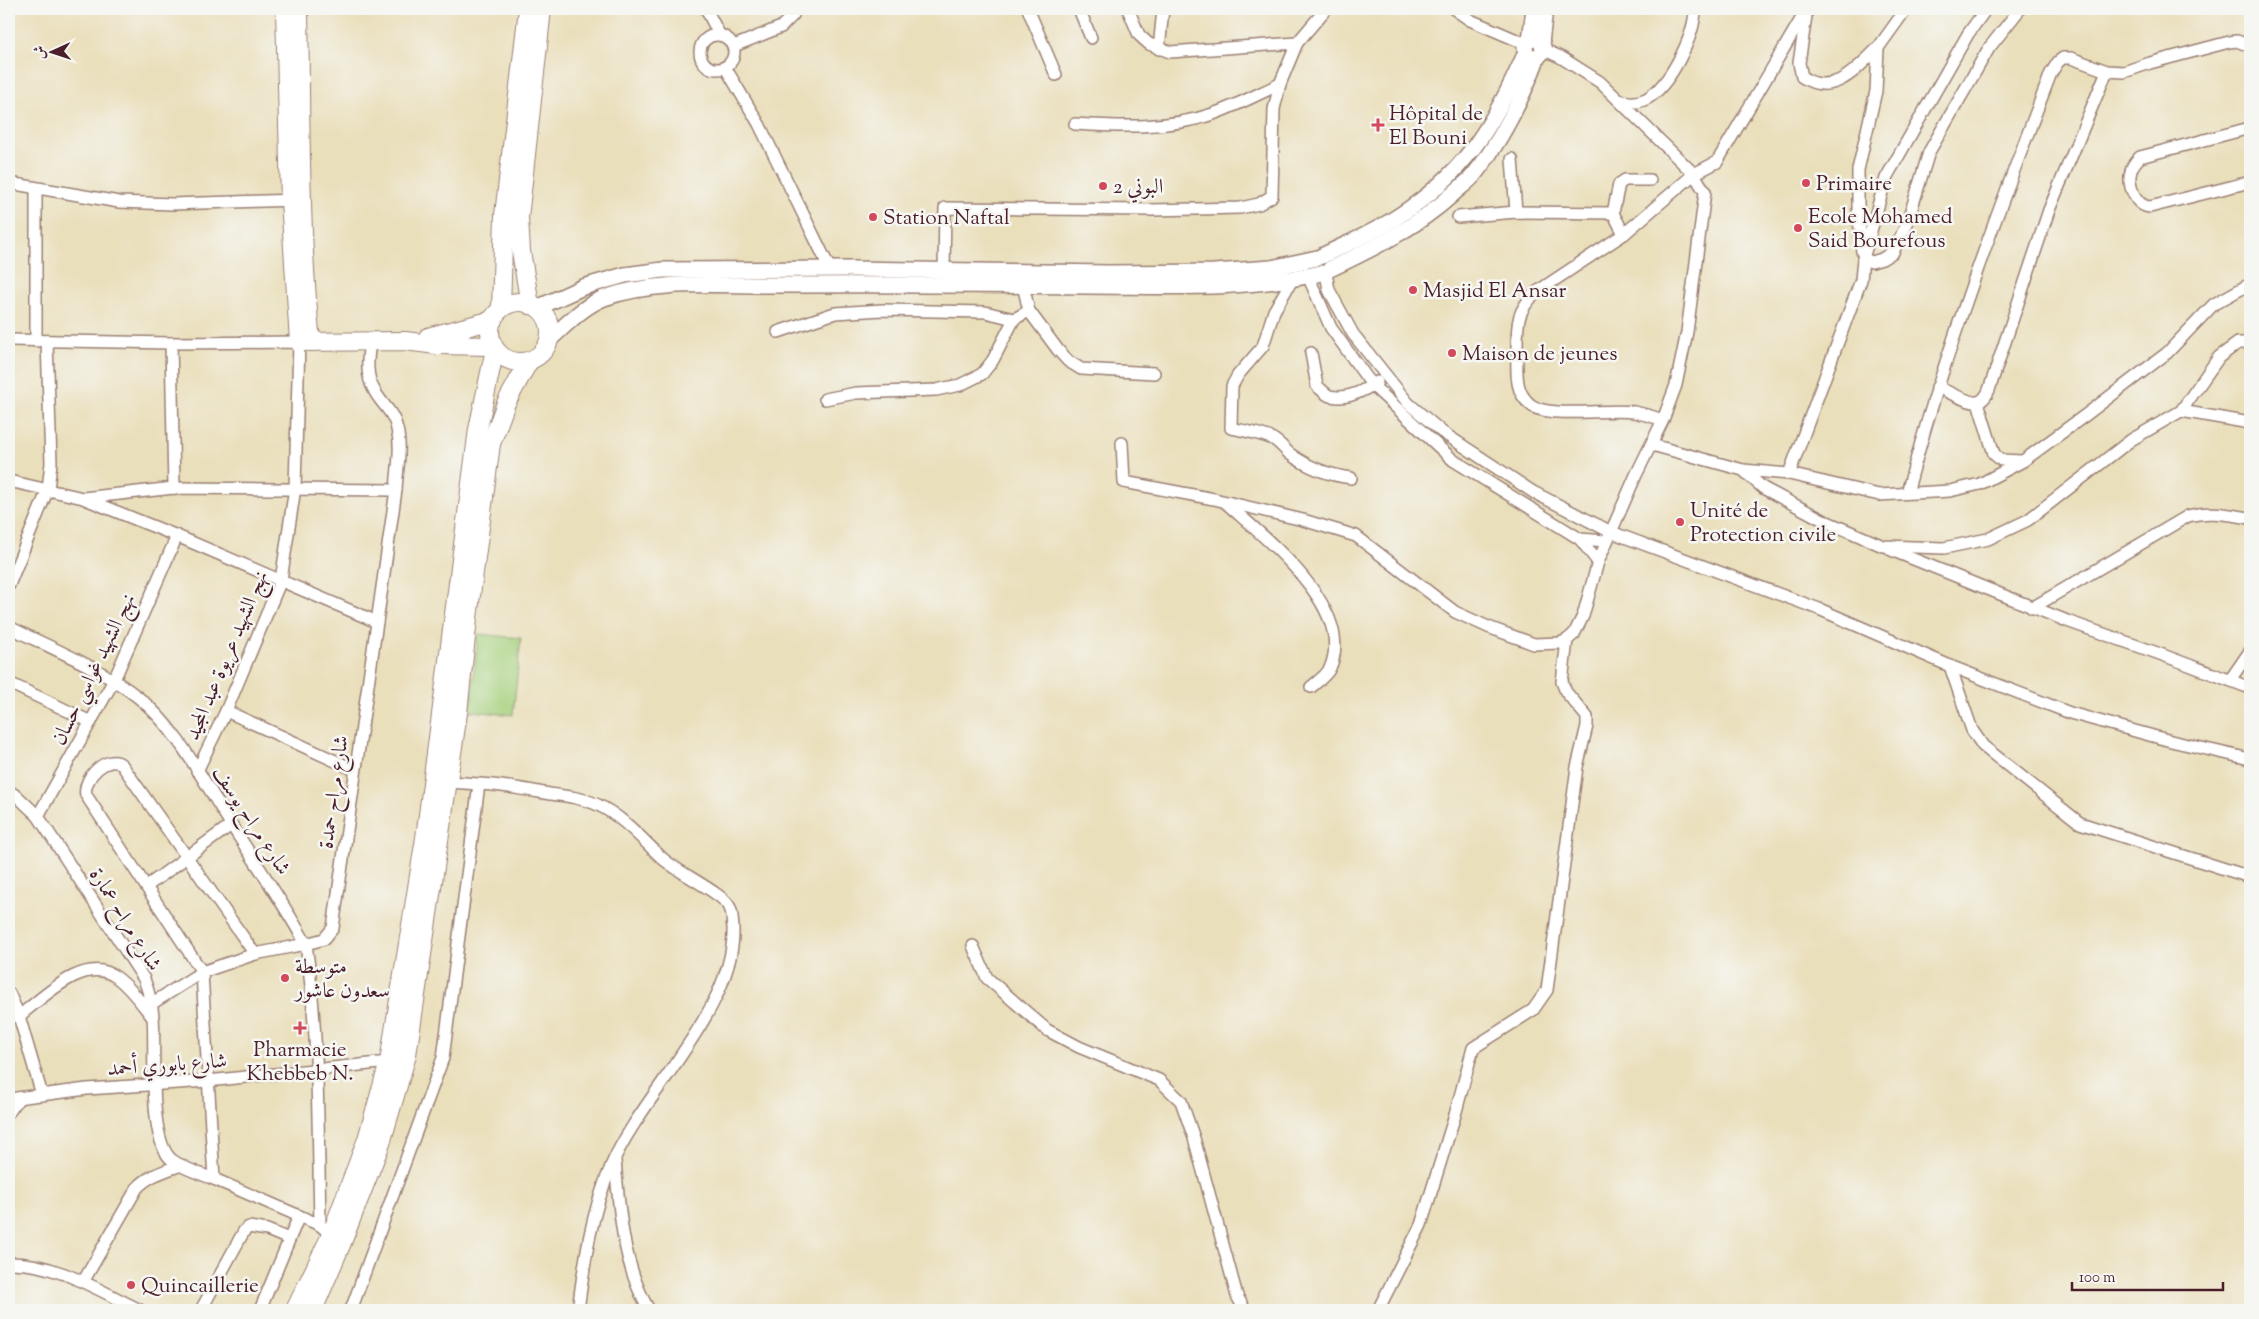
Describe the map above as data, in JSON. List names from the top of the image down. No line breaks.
{"streets":{"street":["نهج الشهيد عريوة عبد المجيد","نهج الشهيد غواسي حسان","شارع مراح حمدة","شارع مراح يوسف","شارع مراح عمارة","شارع بابوري أحمد"]},"crossings":[["نهج الشهيد عريوة عبد المجيد","شارع مراح يوسف"],["نهج الشهيد غواسي حسان","شارع مراح يوسف"],["نهج الشهيد غواسي حسان","شارع مراح عمارة"],["شارع مراح حمدة","شارع مراح يوسف"],["شارع مراح حمدة","شارع مراح عمارة"],["شارع مراح عمارة","شارع بابوري أحمد"]],"places":{"health":["Hôpital de El Bouni","Pharmacie Khebbeb N."],"other":["Primaire","البوني 2","Station Naftal","Ecole Mohamed Said Bourefous","Masjid El Ansar","Maison de jeunes","Unité de Protection civile","متوسطة سعدون عاشور","Quincaillerie"]},"scale_bar":"100 m","north":"left"}
